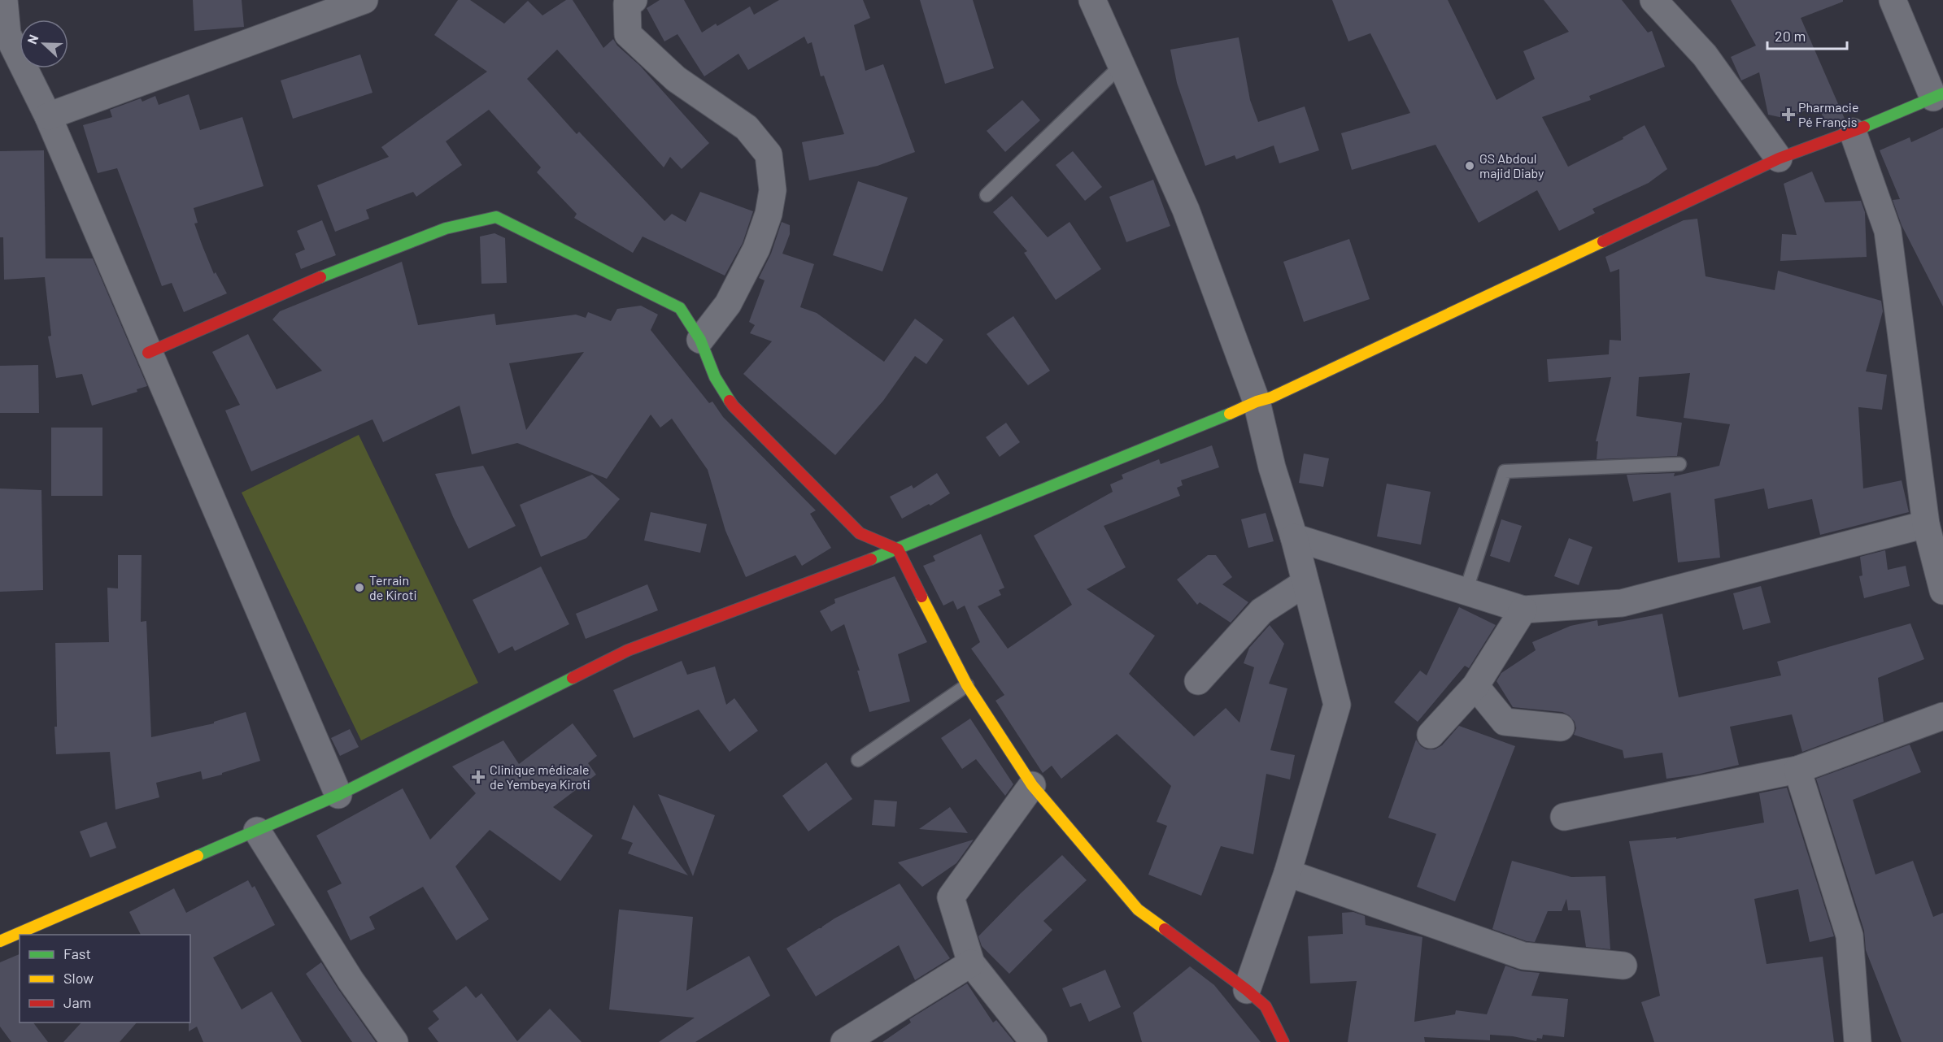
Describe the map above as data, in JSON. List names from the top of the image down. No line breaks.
{"places":{"health":["Pharmacie Pé Françis","Clinique médicale de Yembeya Kiroti"],"other":["GS Abdoul majid Diaby","Terrain de Kiroti"]},"legend":["Fast","Slow","Jam"],"scale_bar":"20 m","north":"left"}
